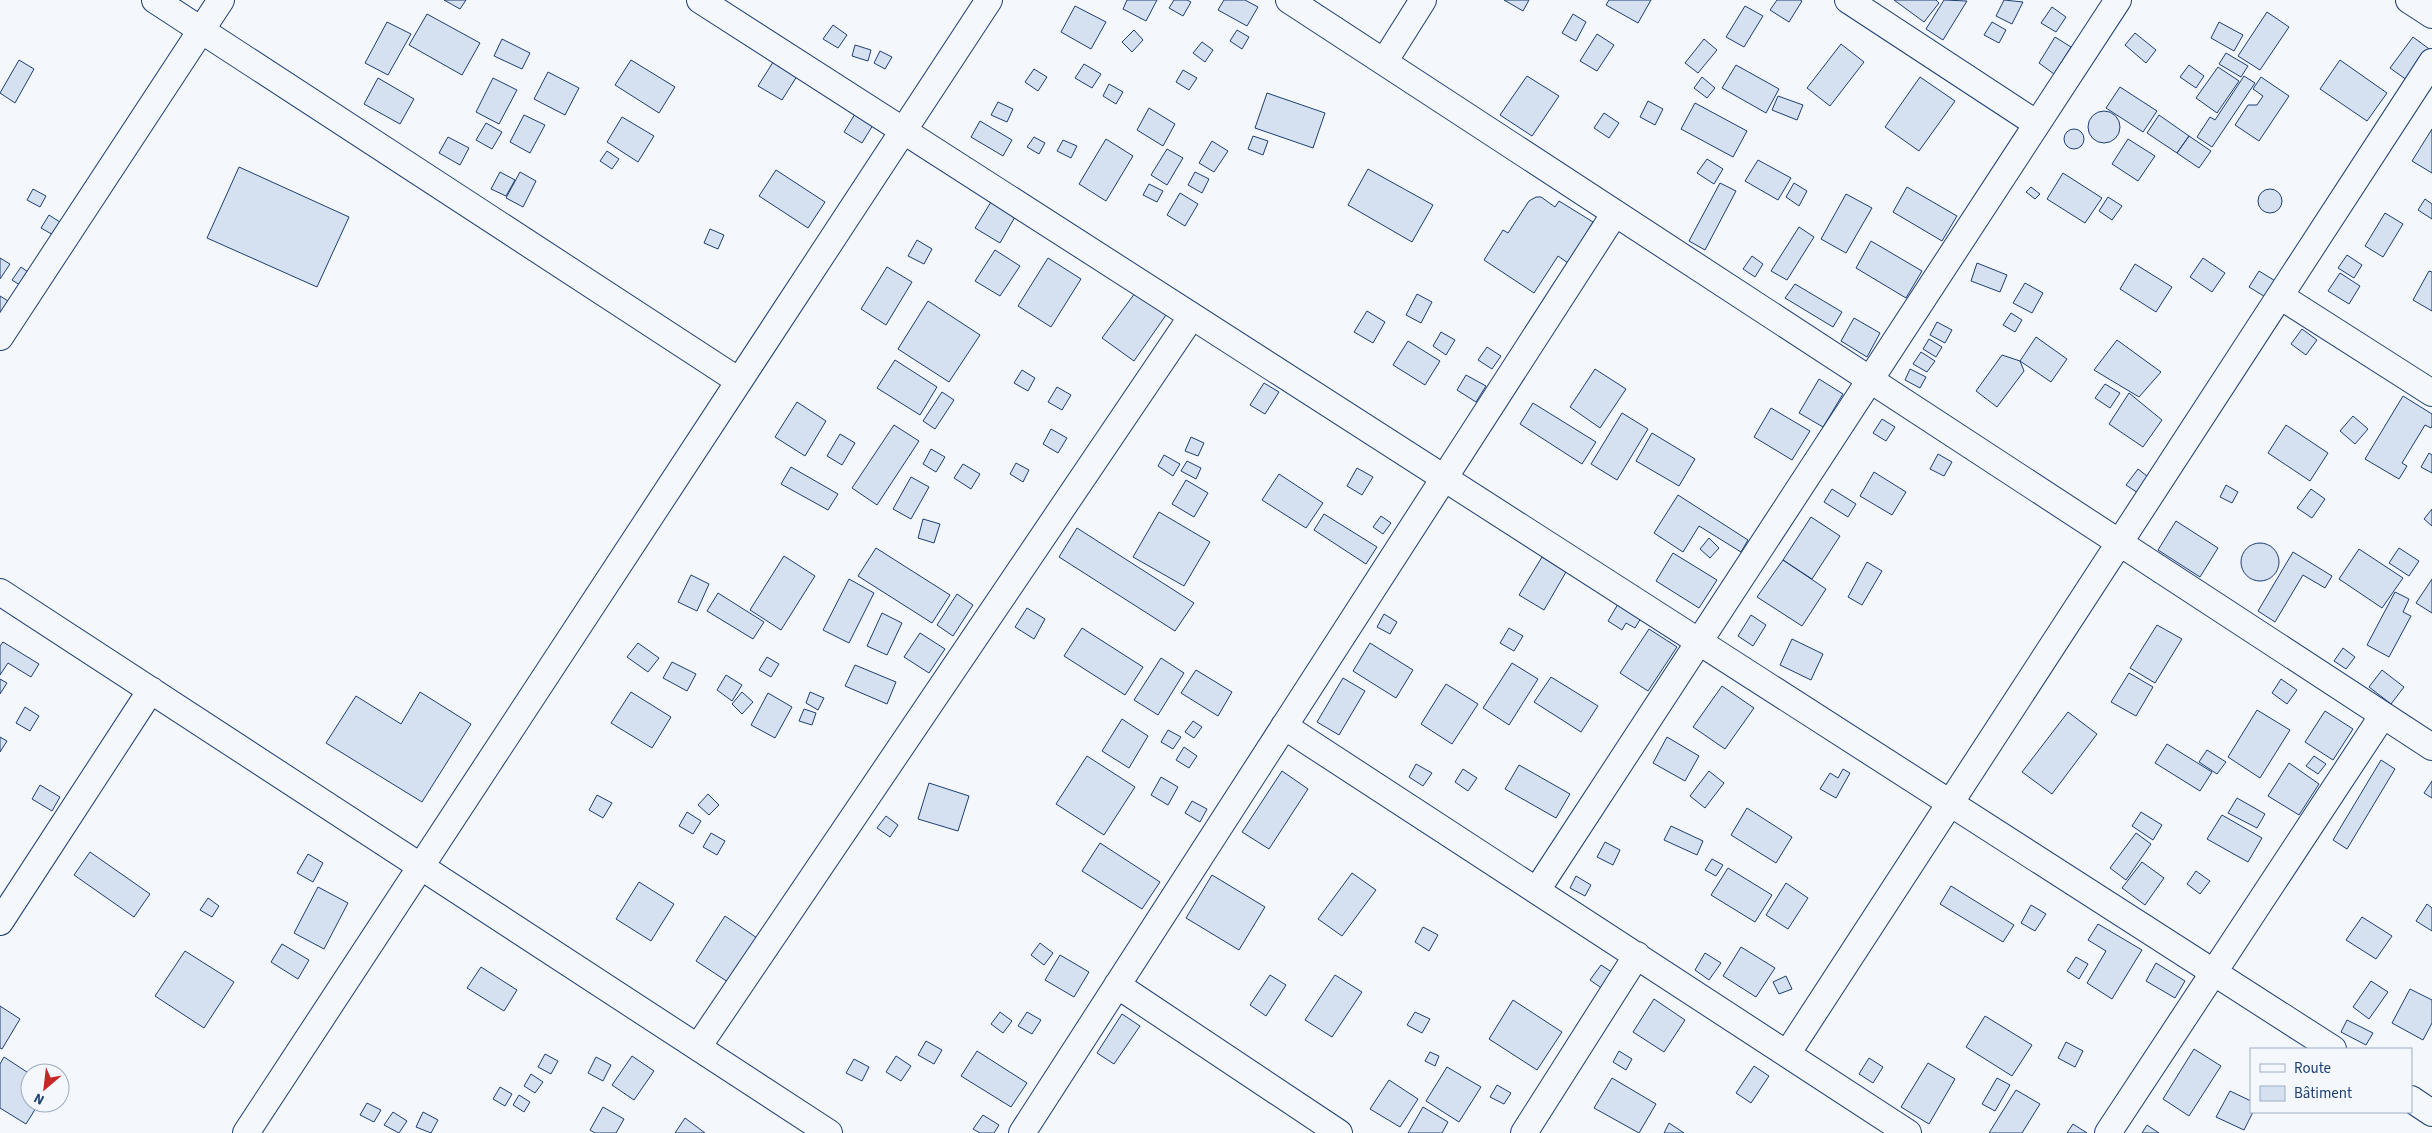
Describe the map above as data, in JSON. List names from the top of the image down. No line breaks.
{"legend":["Route","Bâtiment"],"north":"bottom left"}
